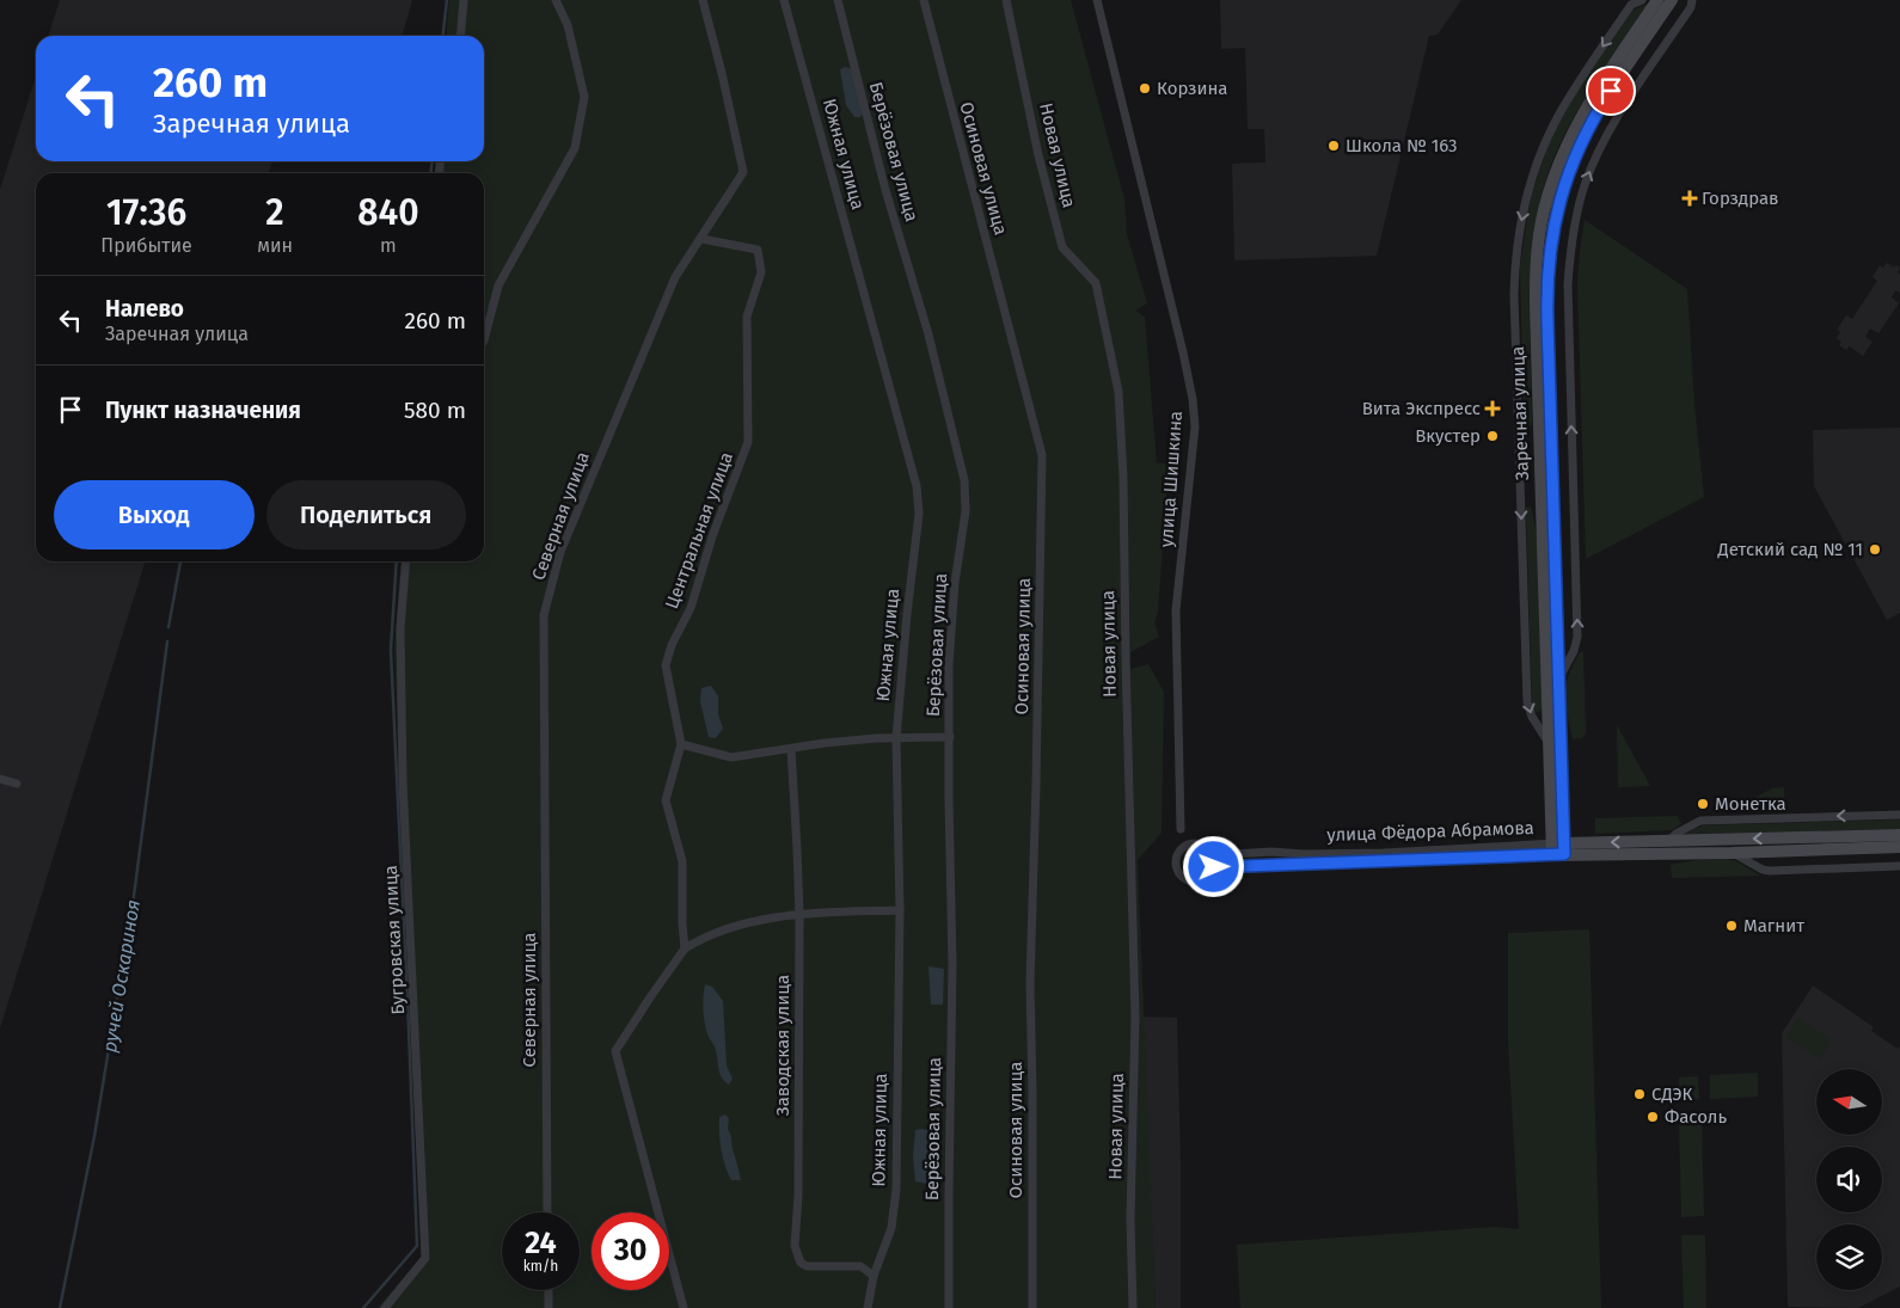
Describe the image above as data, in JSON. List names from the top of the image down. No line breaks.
{"streets":{"street":["Берёзовая улица","Южная улица","Новая улица","Осиновая улица","Заречная улица","улица Шишкина","Северная улица","Центральная улица","улица Фёдора Абрамова","Бугровская улица","Заводская улица"]},"crossings":[["Южная улица","Заводская улица"],["Заречная улица","улица Фёдора Абрамова"],["Северная улица","Центральная улица"]],"water":["ручей Оскариноя"],"places":{"other":["Корзина","Школа № 163","Вкустер","Детский сад № 11","Монетка","Магнит","СДЭК","Фасоль"],"health":["Горздрав","Вита Экспресс"]},"north":"left","page":{"turn":["260 m","Заречная улица"],"eta":["17:36","Прибытие","2","мин","840","m"],"list":[{"name":"Налево","note":"Заречная улица","value":"260 m"},{"name":"Пункт назначения","value":"580 m"}],"buttons":["Выход","Поделиться"],"speed":"24 km/h","limit":"30"}}
